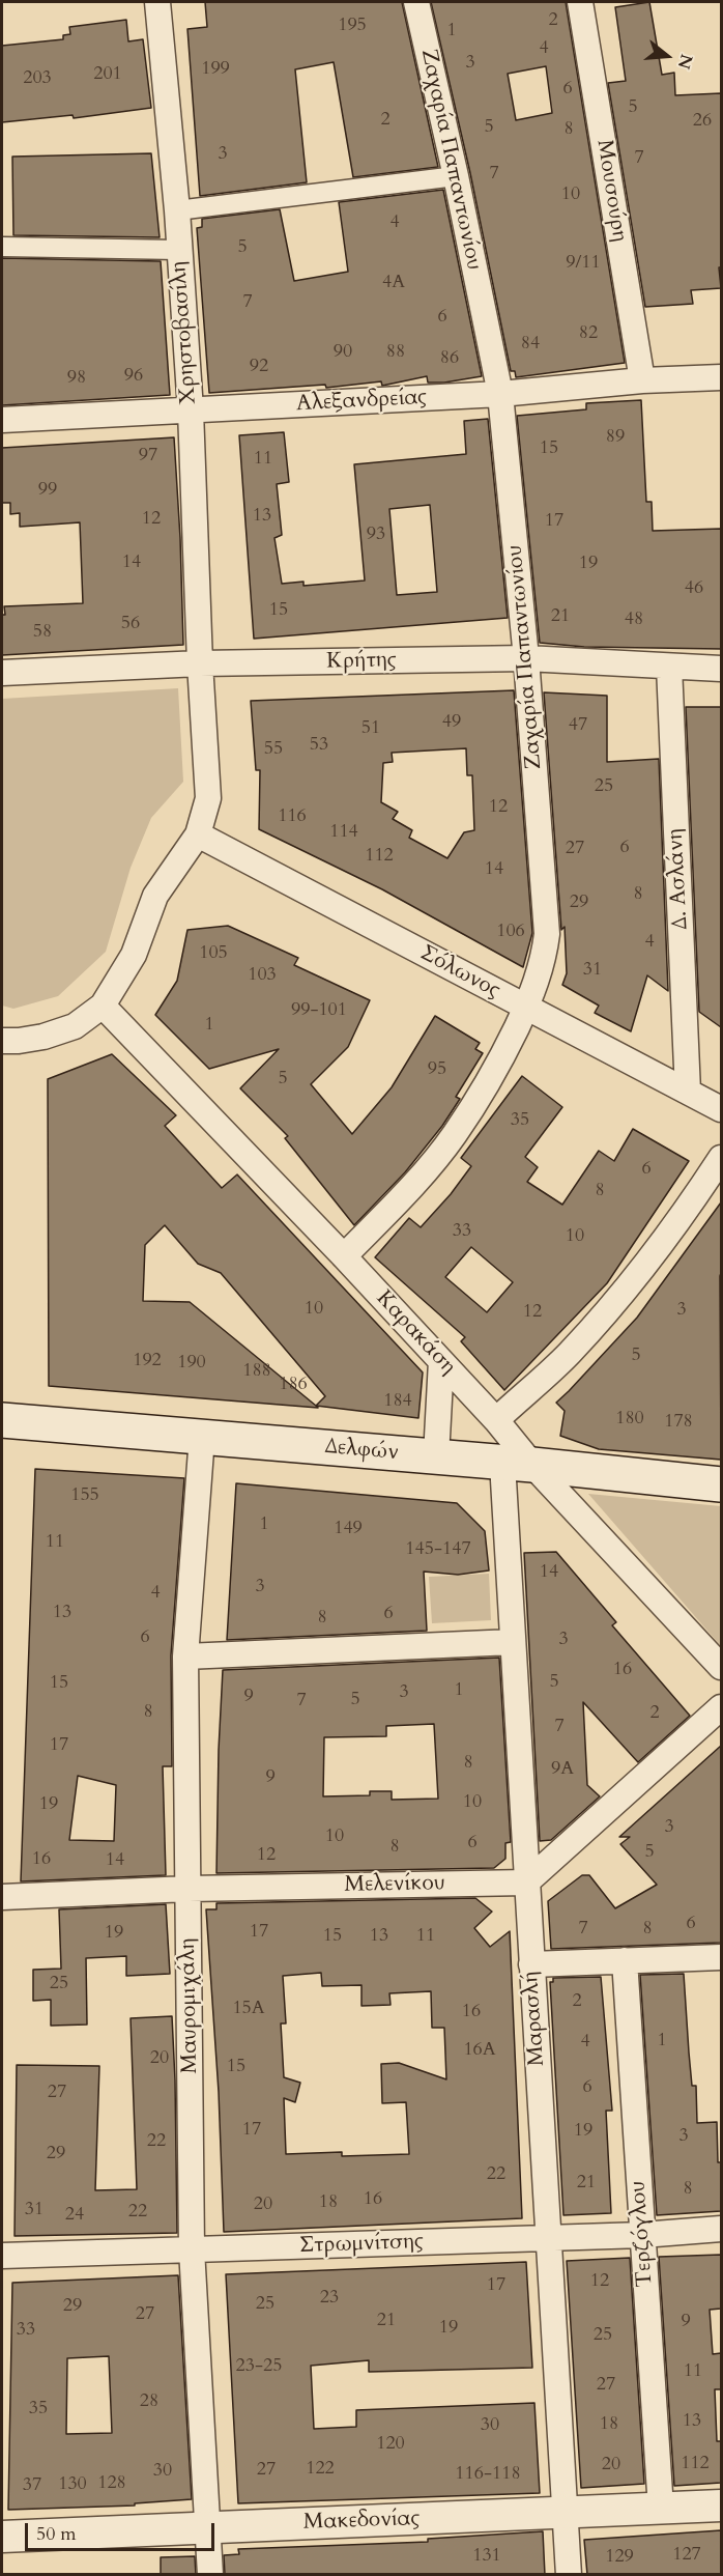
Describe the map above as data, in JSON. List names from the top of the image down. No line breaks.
{"streets":{"main road":["Δελφών"],"street":["Ζαχαρία Παπαντωνίου","Μουσούρη","Χρηστοβασίλη","Αλεξανδρείας","Κρήτης","Δ. Ασλάνη","Σόλωνος","Καρακάση","Μελενίκου","Μαυρομιχάλη","Μαρασλή","Τερζόγλου","Στρωμνίτσης","Μακεδονίας"]},"crossings":[["Ζαχαρία Παπαντωνίου","Αλεξανδρείας"],["Ζαχαρία Παπαντωνίου","Κρήτης"],["Ζαχαρία Παπαντωνίου","Σόλωνος"],["Ζαχαρία Παπαντωνίου","Καρακάση"],["Μουσούρη","Αλεξανδρείας"],["Χρηστοβασίλη","Αλεξανδρείας"],["Χρηστοβασίλη","Κρήτης"],["Χρηστοβασίλη","Σόλωνος"],["Χρηστοβασίλη","Καρακάση"],["Κρήτης","Δ. Ασλάνη"],["Δ. Ασλάνη","Σόλωνος"],["Καρακάση","Δελφών"],["Καρακάση","Μαρασλή"],["Δελφών","Μαυρομιχάλη"],["Δελφών","Μαρασλή"],["Μελενίκου","Μαυρομιχάλη"],["Μελενίκου","Μαρασλή"],["Μαυρομιχάλη","Στρωμνίτσης"],["Μαυρομιχάλη","Μακεδονίας"],["Μαρασλή","Στρωμνίτσης"],["Μαρασλή","Μακεδονίας"],["Τερζόγλου","Στρωμνίτσης"],["Τερζόγλου","Μακεδονίας"]],"house_numbers":["2","195","1","4","3","199","201","203","6","5","2","26","5","8","3","7","7","10","4","5","9/11","4A","7","6","82","84","90","88","86","92","96","98","89","15","97","11","99","13","12","17","93","14","19","46","15","21","48","56","58","49","47","51","53","55","25","12","116","114","6","27","112","14","8","29","106","4","105","31","103","99-101","1","95","5","35","6","8","33","10","10","3","12","5","192","190","188","186","184","180","178","155","1","149","11","145-147","14","3","4","13","6","8","6","3","16","5","15","1","3","9","5","7","8","2","7","17","8","9Α","9","10","19","3","10","6","8","5","12","16","14","6","7","8","17","19","15","13","11","25","2","15Α","16","1","4","16Α","20","15","6","27","17","19","3","22","29","22","21","8","16","18","20","31","22","24","12","17","23","25","29","27","21","9","19","33","25","23-25","11","27","28","35","13","18","30","120","112","20","122","27","30","116-118","128","130","37","127","131","129"],"scale_bar":"50 m","north":"right"}
